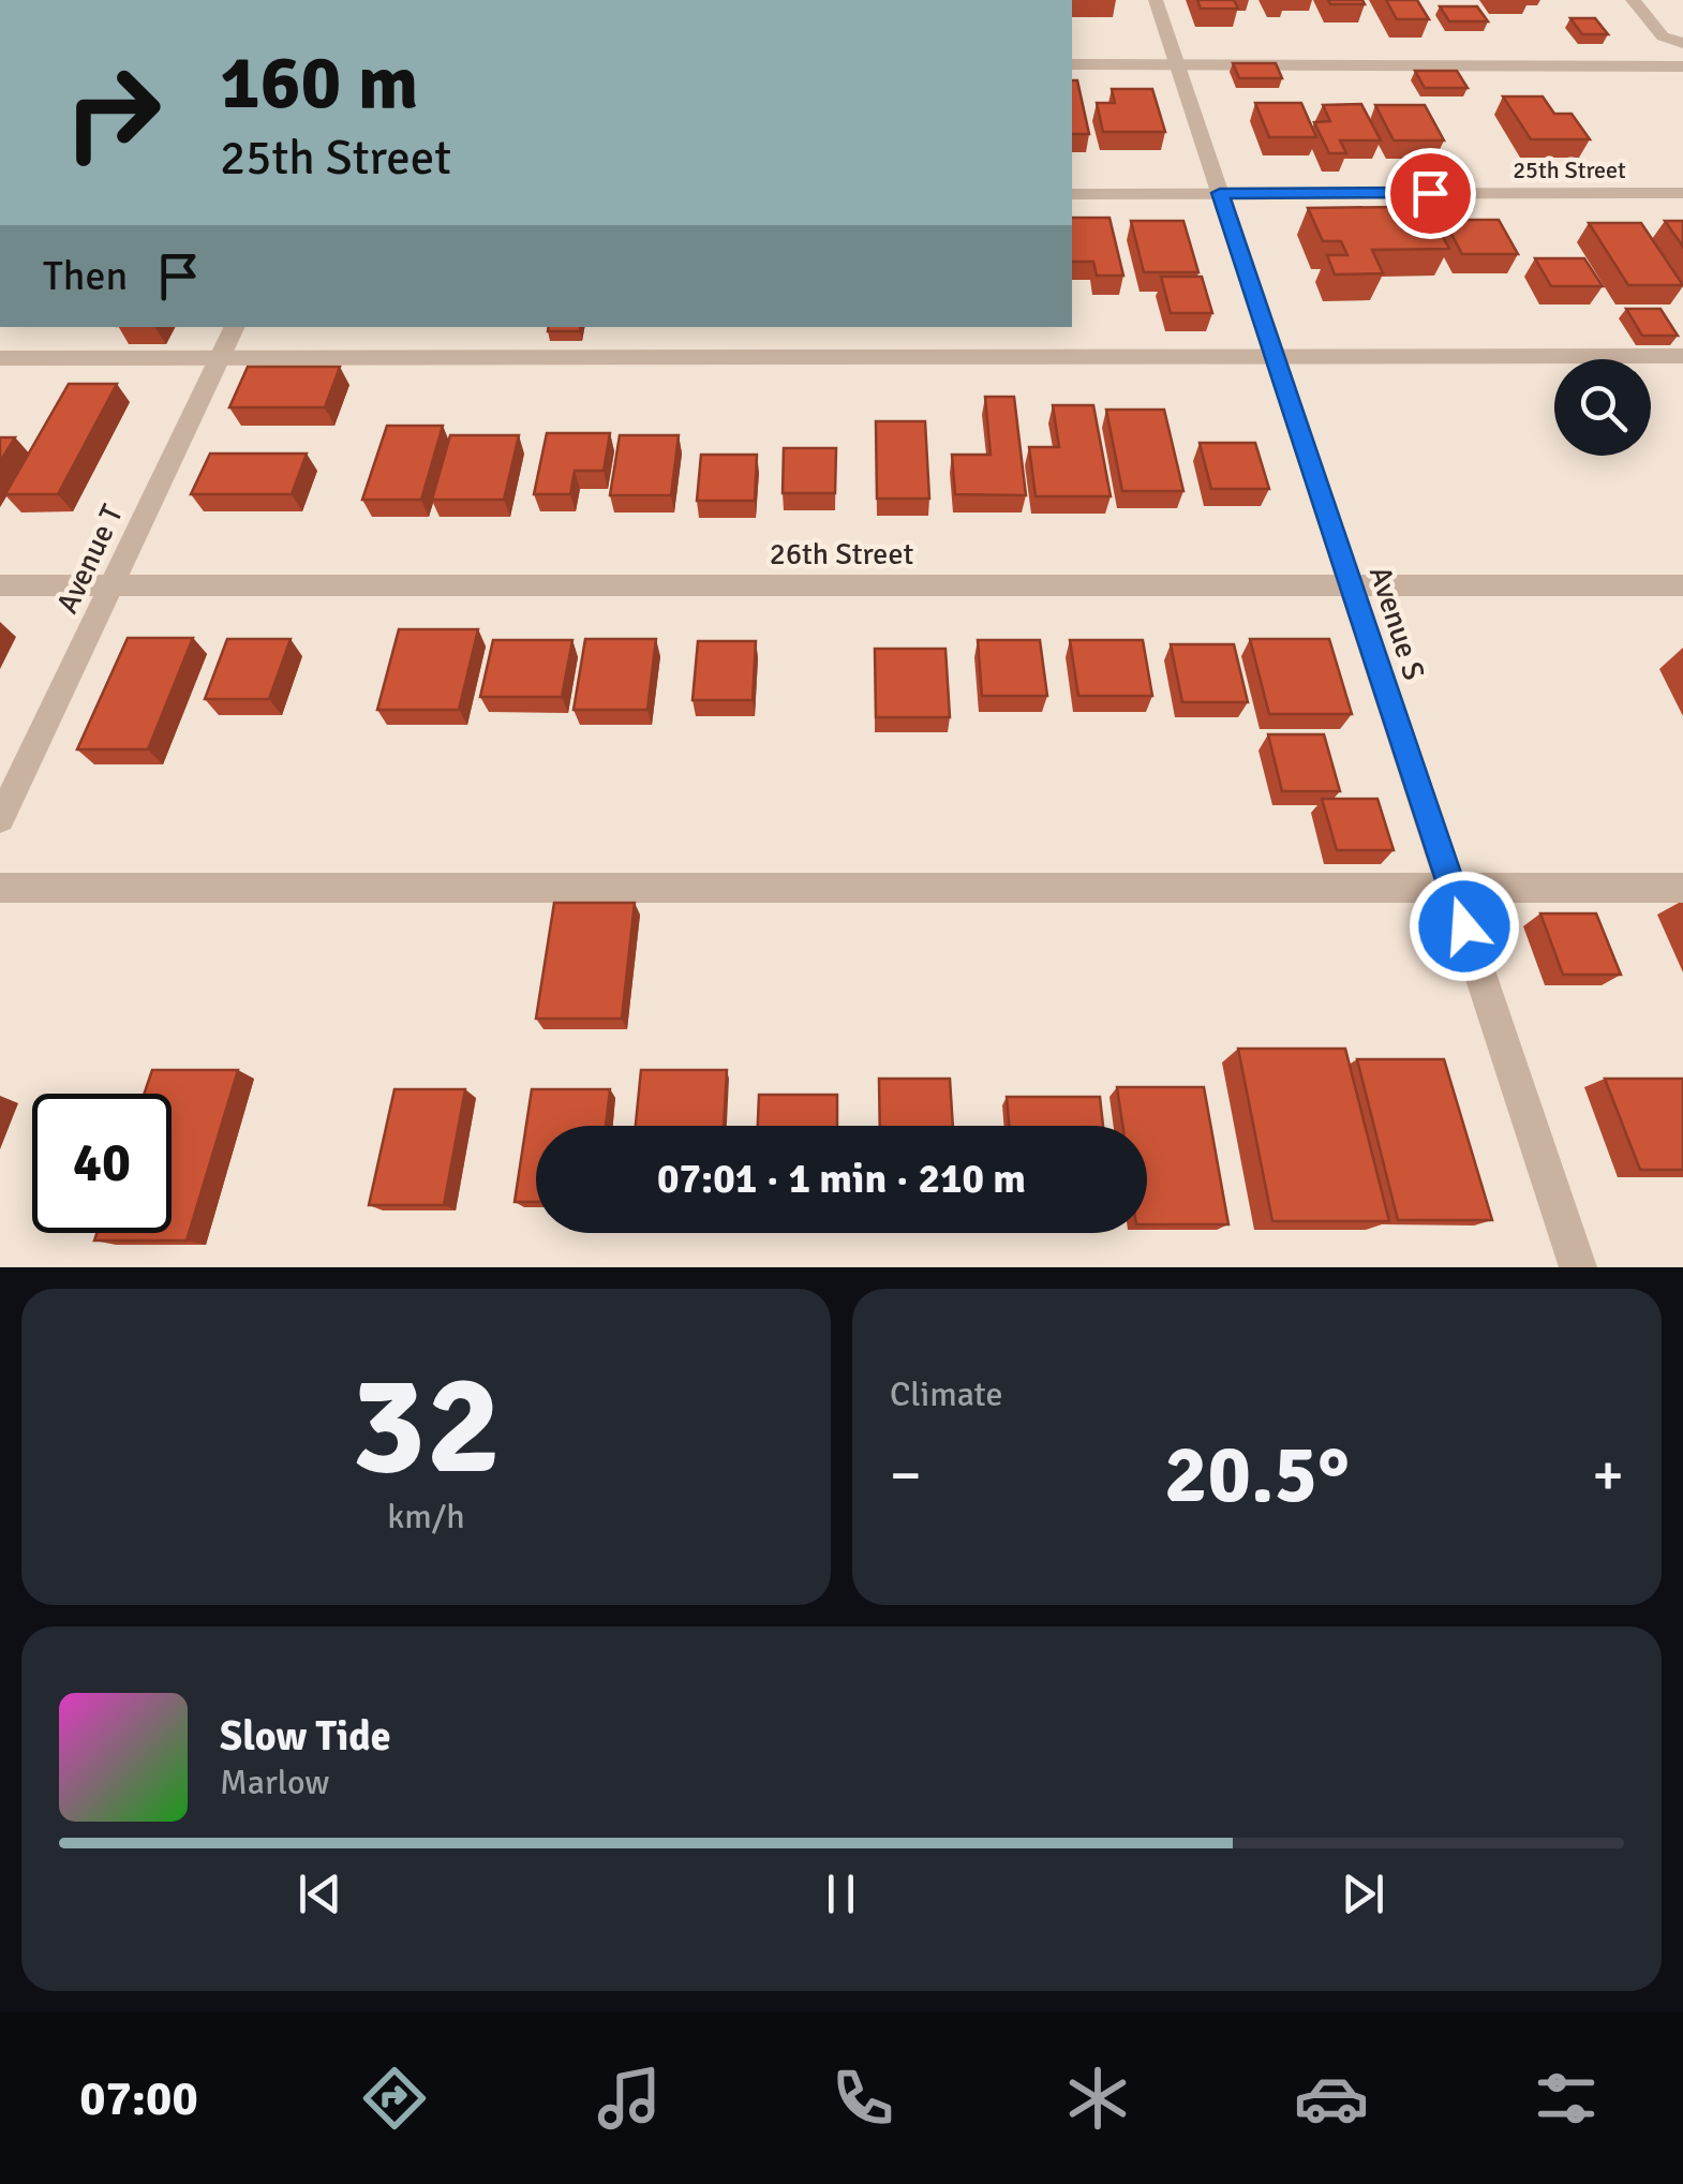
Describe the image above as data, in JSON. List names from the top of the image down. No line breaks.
{"streets":{"street":["25th Street","26th Street","Avenue T","Avenue S"]},"crossings":[["25th Street","Avenue S"],["26th Street","Avenue T"],["26th Street","Avenue S"]],"page":{"turn":["160 m","25th Street"],"then":"Then","limit":"40","trip":"07:01 · 1 min · 210 m","tile":[["32","km/h"],"Climate"],"heat":["−","20.5°","+"],"song":["Slow Tide","Marlow"],"tabs":"07:00"}}
